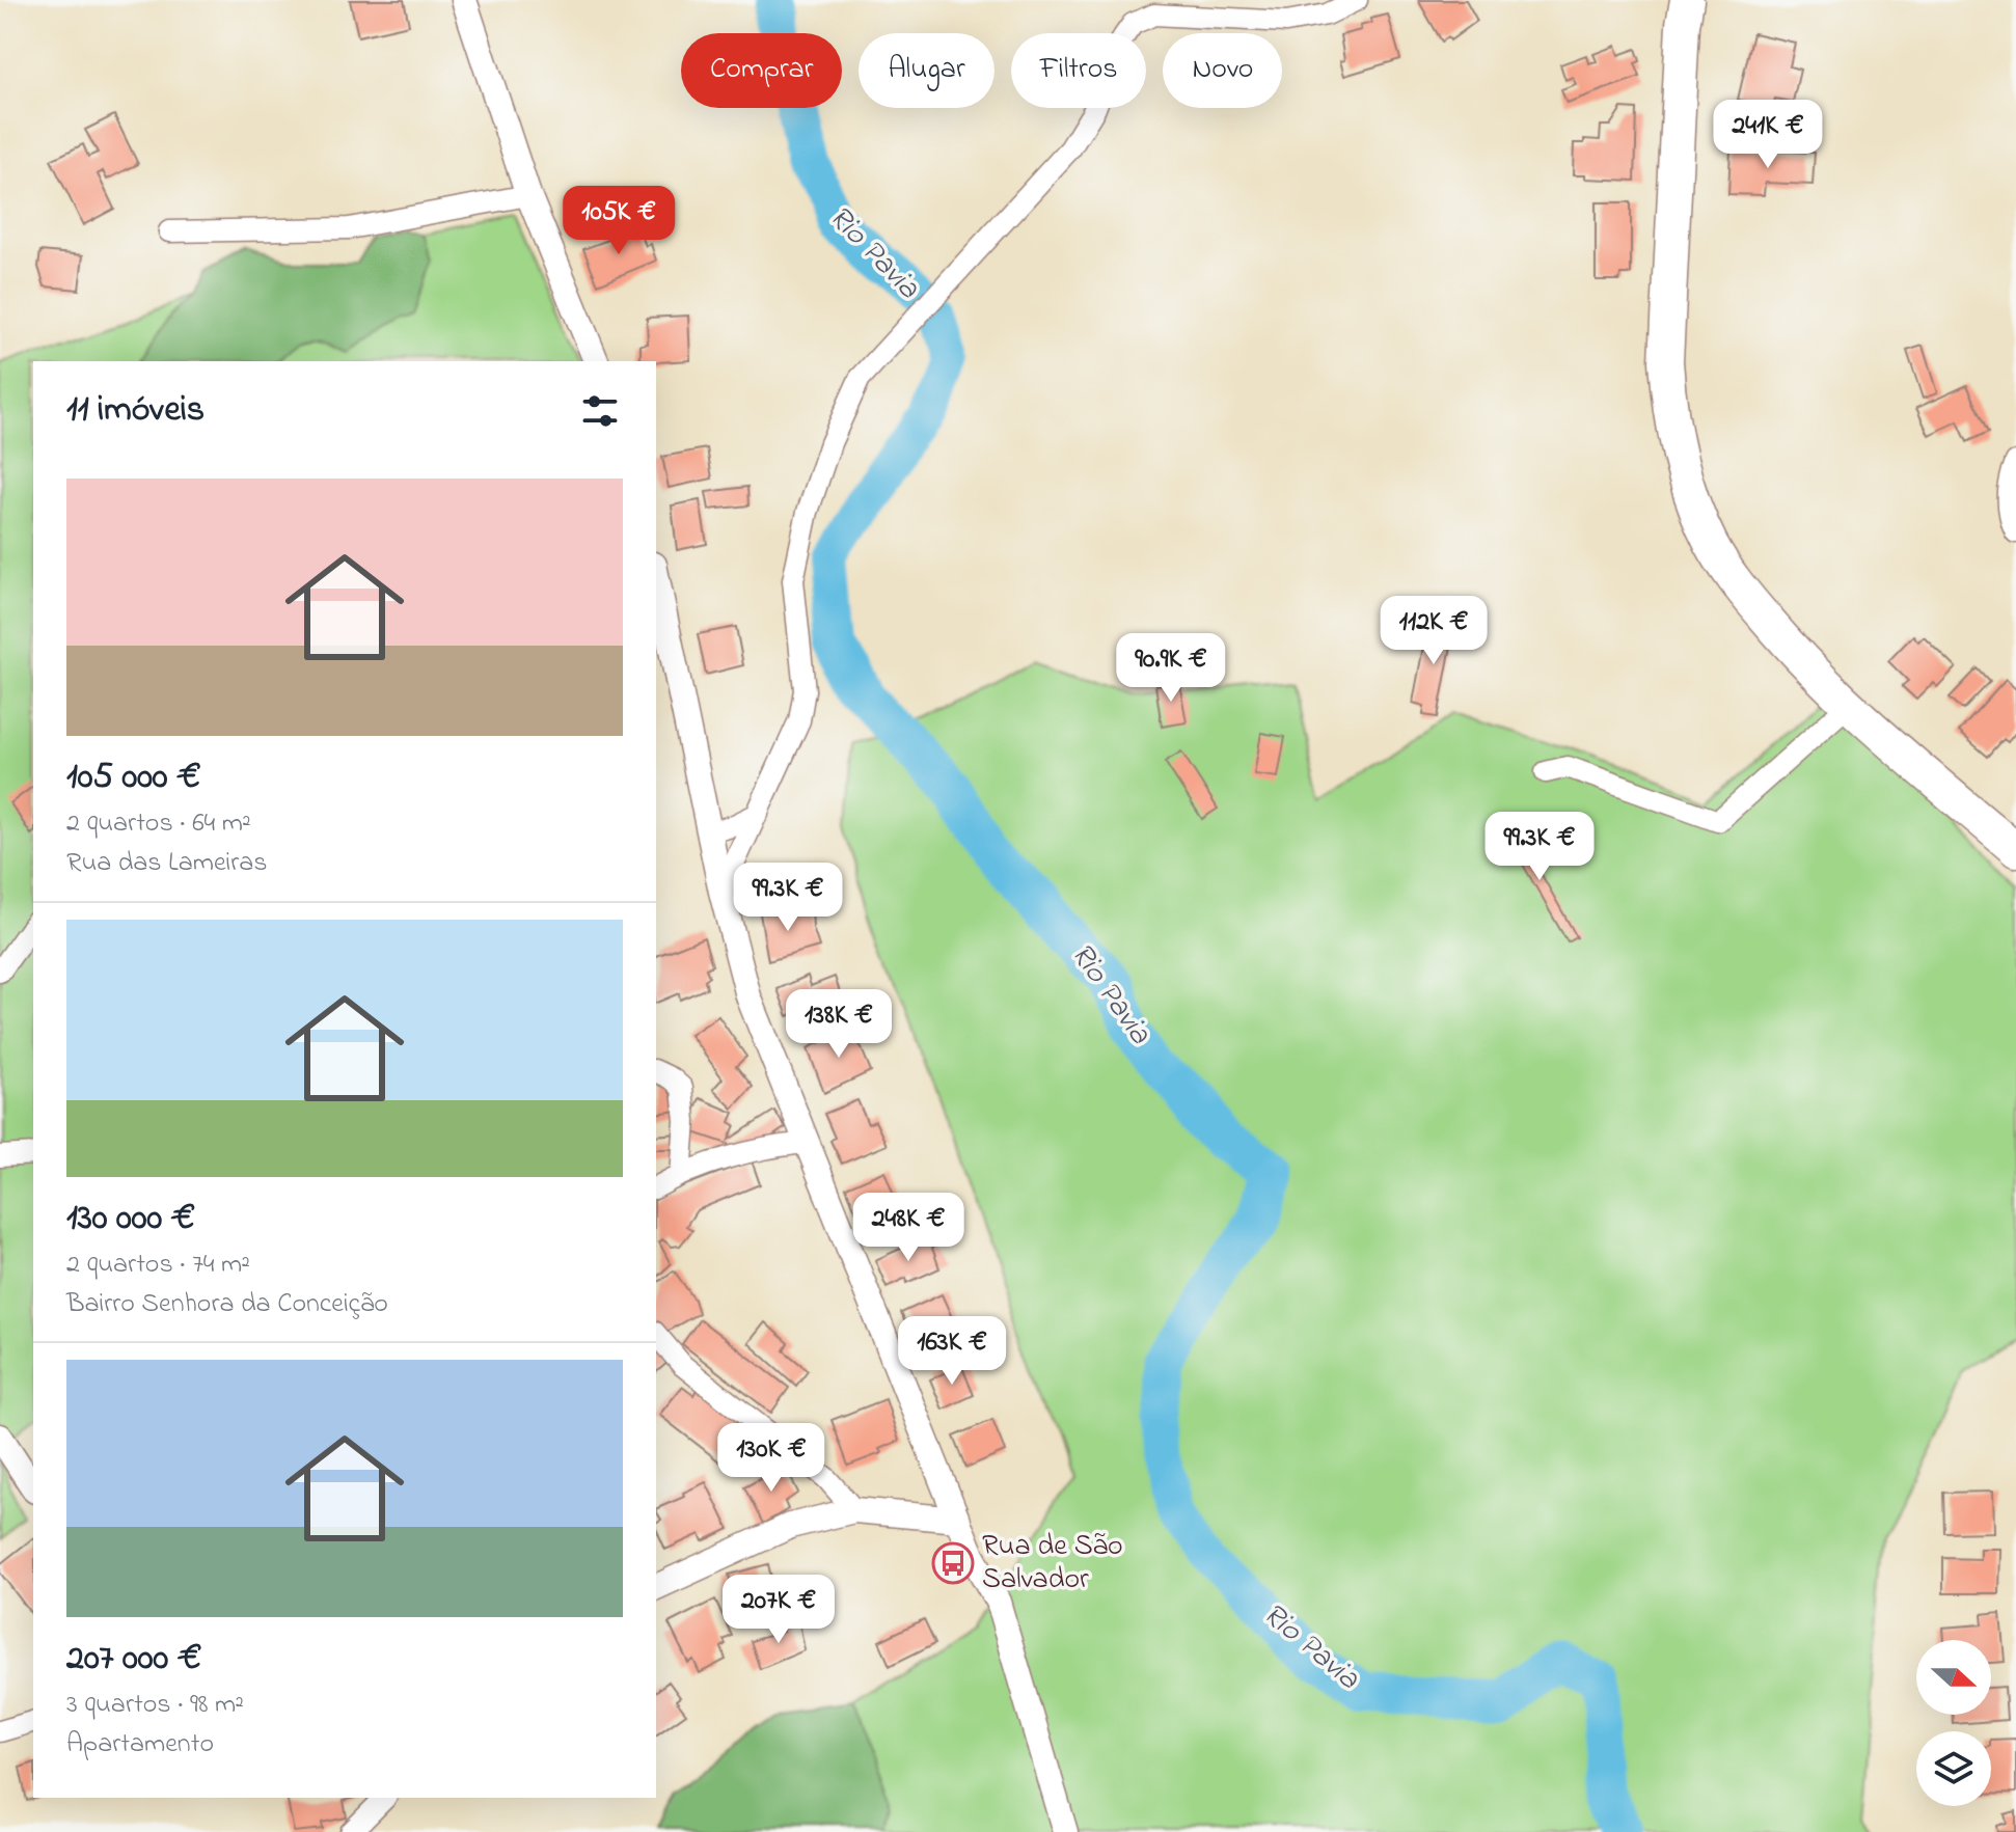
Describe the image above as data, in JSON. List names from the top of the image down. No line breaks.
{"water":["Rio Pavia"],"places":{"bus stop":["Rua de São Salvador"]},"north":"right","page":{"chip":["Comprar","Alugar","Filtros","Novo"],"price":["241K €","105K €","112K €","90.9K €","99.3K €","99.3K €","138K €","248K €","163K €","130K €","207K €"],"heading":"11 imóveis","list":[{"name":"105 000 €","note":"2 quartos · 64 m² · Rua das Lameiras"},{"name":"130 000 €","note":"2 quartos · 74 m² · Bairro Senhora da Conceição"},{"name":"207 000 €","note":"3 quartos · 98 m² · Apartamento"}]}}
